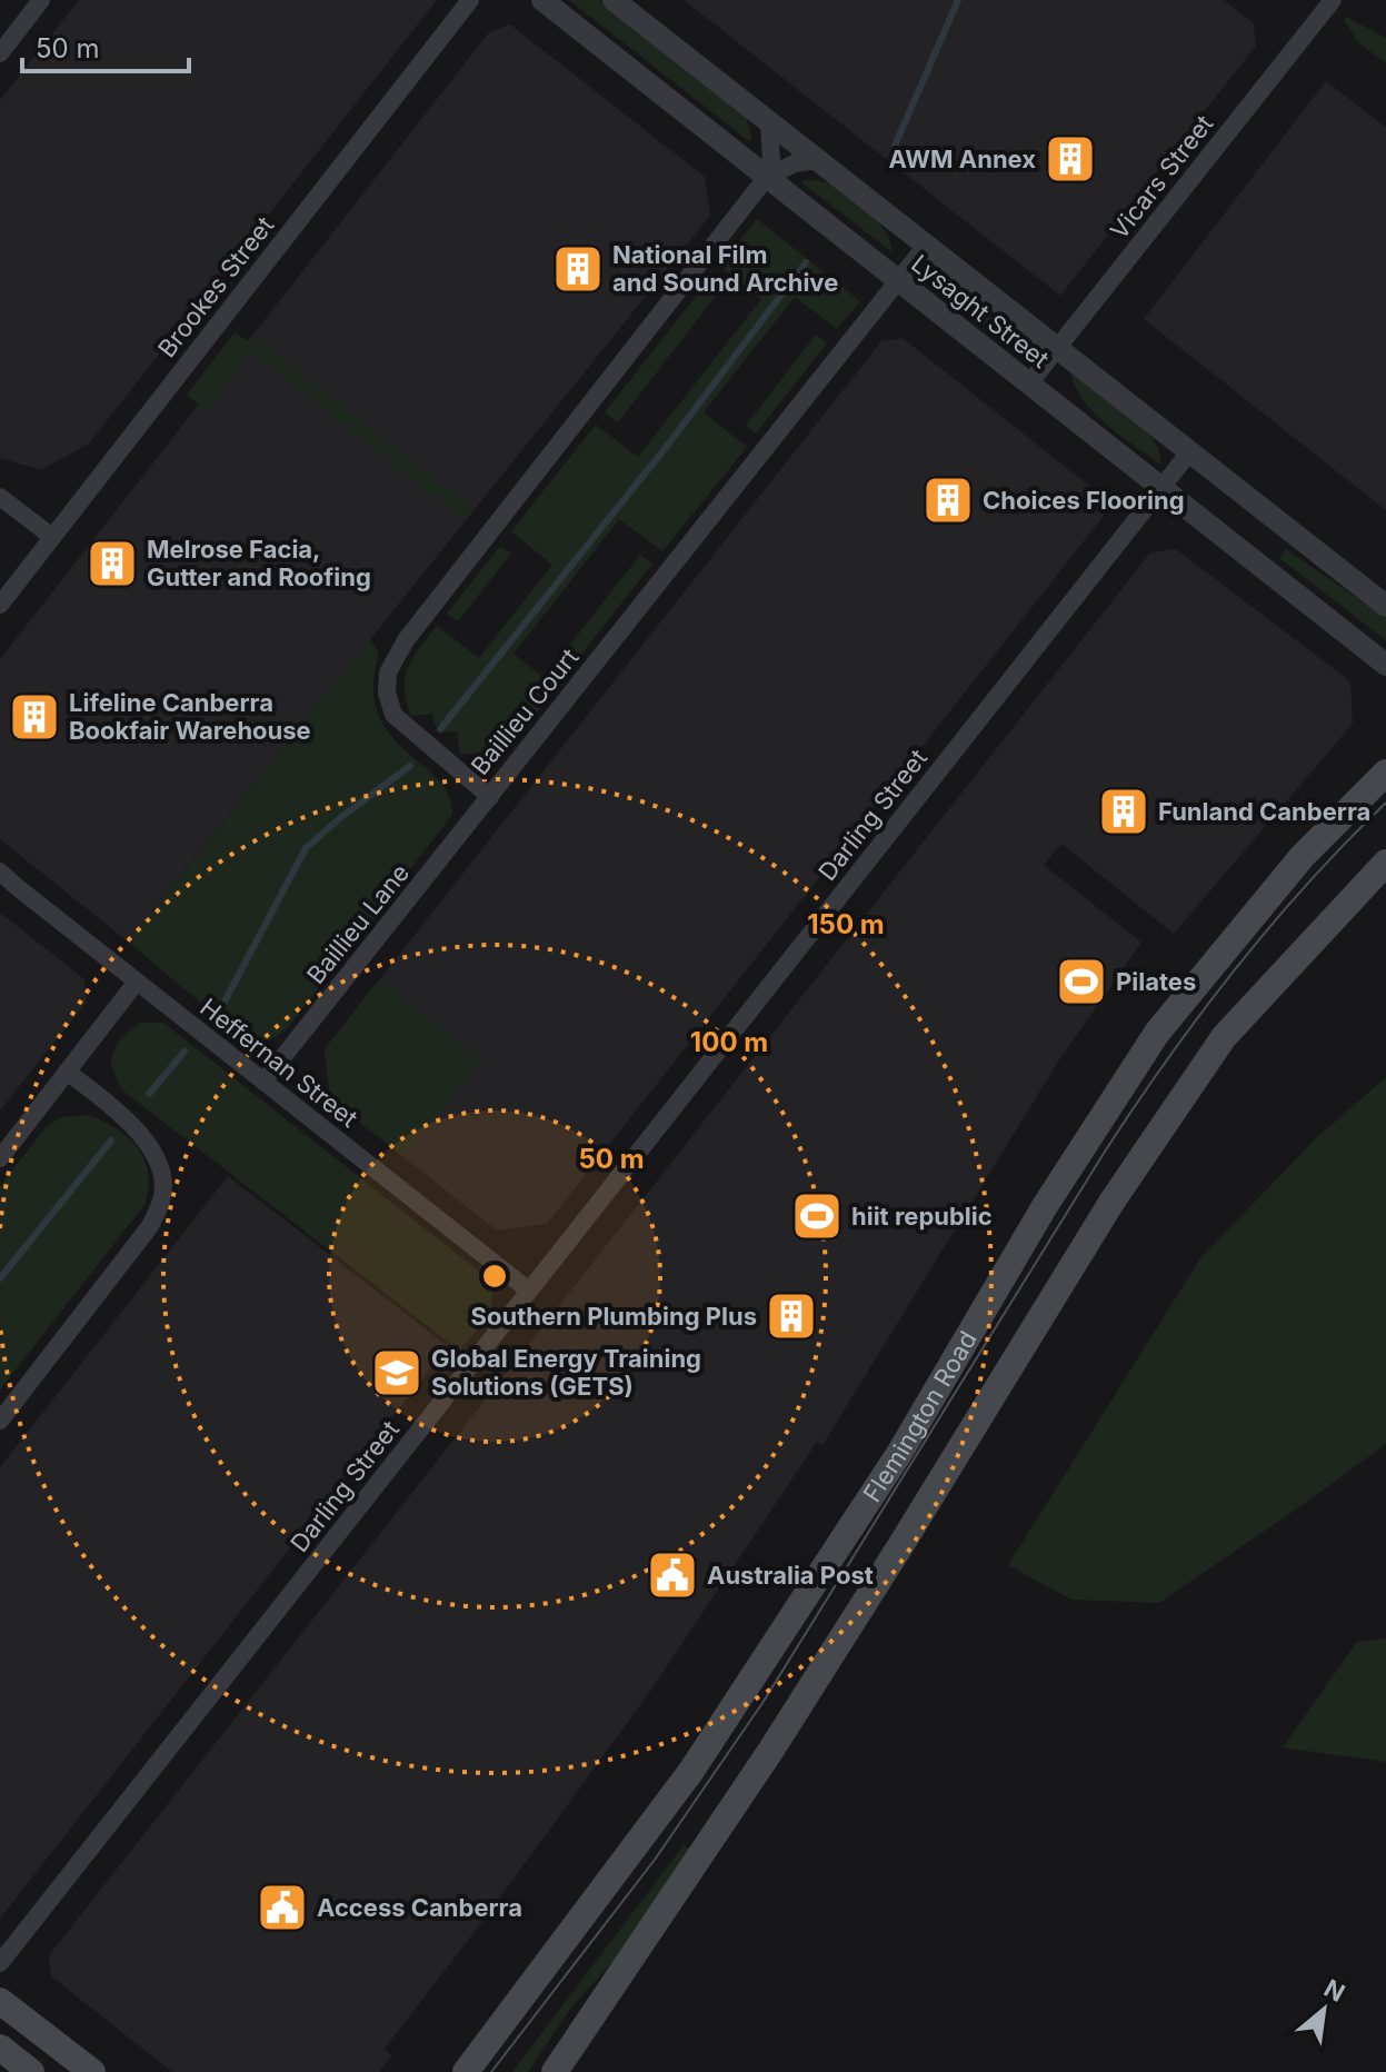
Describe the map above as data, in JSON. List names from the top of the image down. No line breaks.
{"streets":{"main road":["Flemington Road"],"street":["Vicars Street","Brookes Street","Lysaght Street","Baillieu Court","Darling Street","Baillieu Lane","Heffernan Street"]},"crossings":[["Vicars Street","Lysaght Street"],["Lysaght Street","Baillieu Court"],["Lysaght Street","Darling Street"],["Baillieu Court","Baillieu Lane"],["Darling Street","Heffernan Street"],["Baillieu Lane","Heffernan Street"]],"places":{"building":["AWM Annex","National Film and Sound Archive","Choices Flooring","Melrose Facia, Gutter and Roofing","Lifeline Canberra Bookfair Warehouse","Funland Canberra","Southern Plumbing Plus"],"sports":["Pilates","hiit republic"],"school or university":["Global Energy Training Solutions (GETS)"],"public building":["Australia Post","Access Canberra"]},"scale_bar":"50 m","north":"top right","rings":["150 m","100 m","50 m"]}
